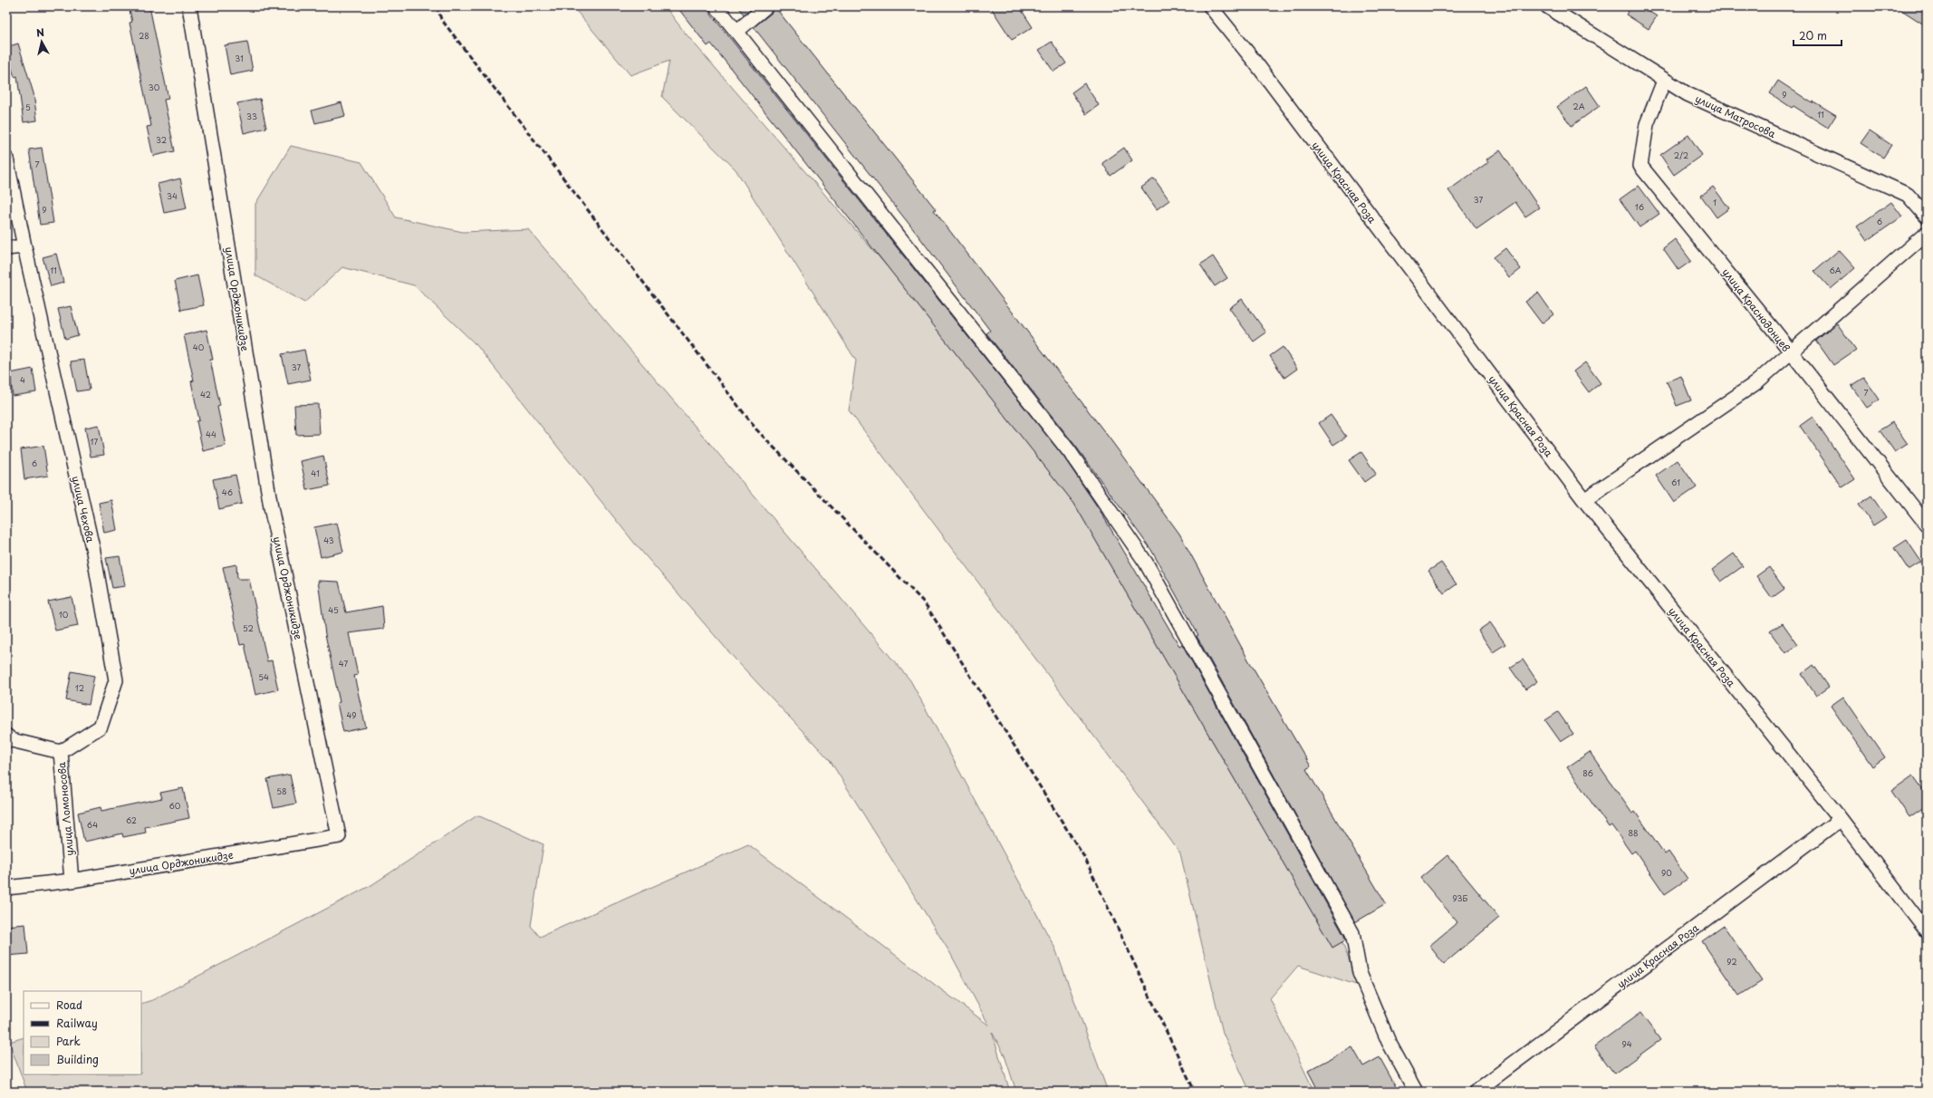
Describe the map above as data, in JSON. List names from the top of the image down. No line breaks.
{"streets":{"street":["улица Матросова","улица Красная Роза","улица Орджоникидзе","улица Краснодонцев","улица Чехова","улица Ломоносова"]},"crossings":[["улица Матросова","улица Краснодонцев"],["улица Орджоникидзе","улица Ломоносова"],["улица Чехова","улица Ломоносова"]],"house_numbers":["28","31","30","9","2А","5","11","33","32","2/2","7","34","37","1","16","9","6","11","6А","40","37","4","7","42","44","17","6","41","61","46","43","45","10","52","47","54","12","49","86","58","60","62","64","88","90","93Б","92","94"],"legend":["Road","Railway","Park","Building"],"scale_bar":"20 m","north":"top"}
